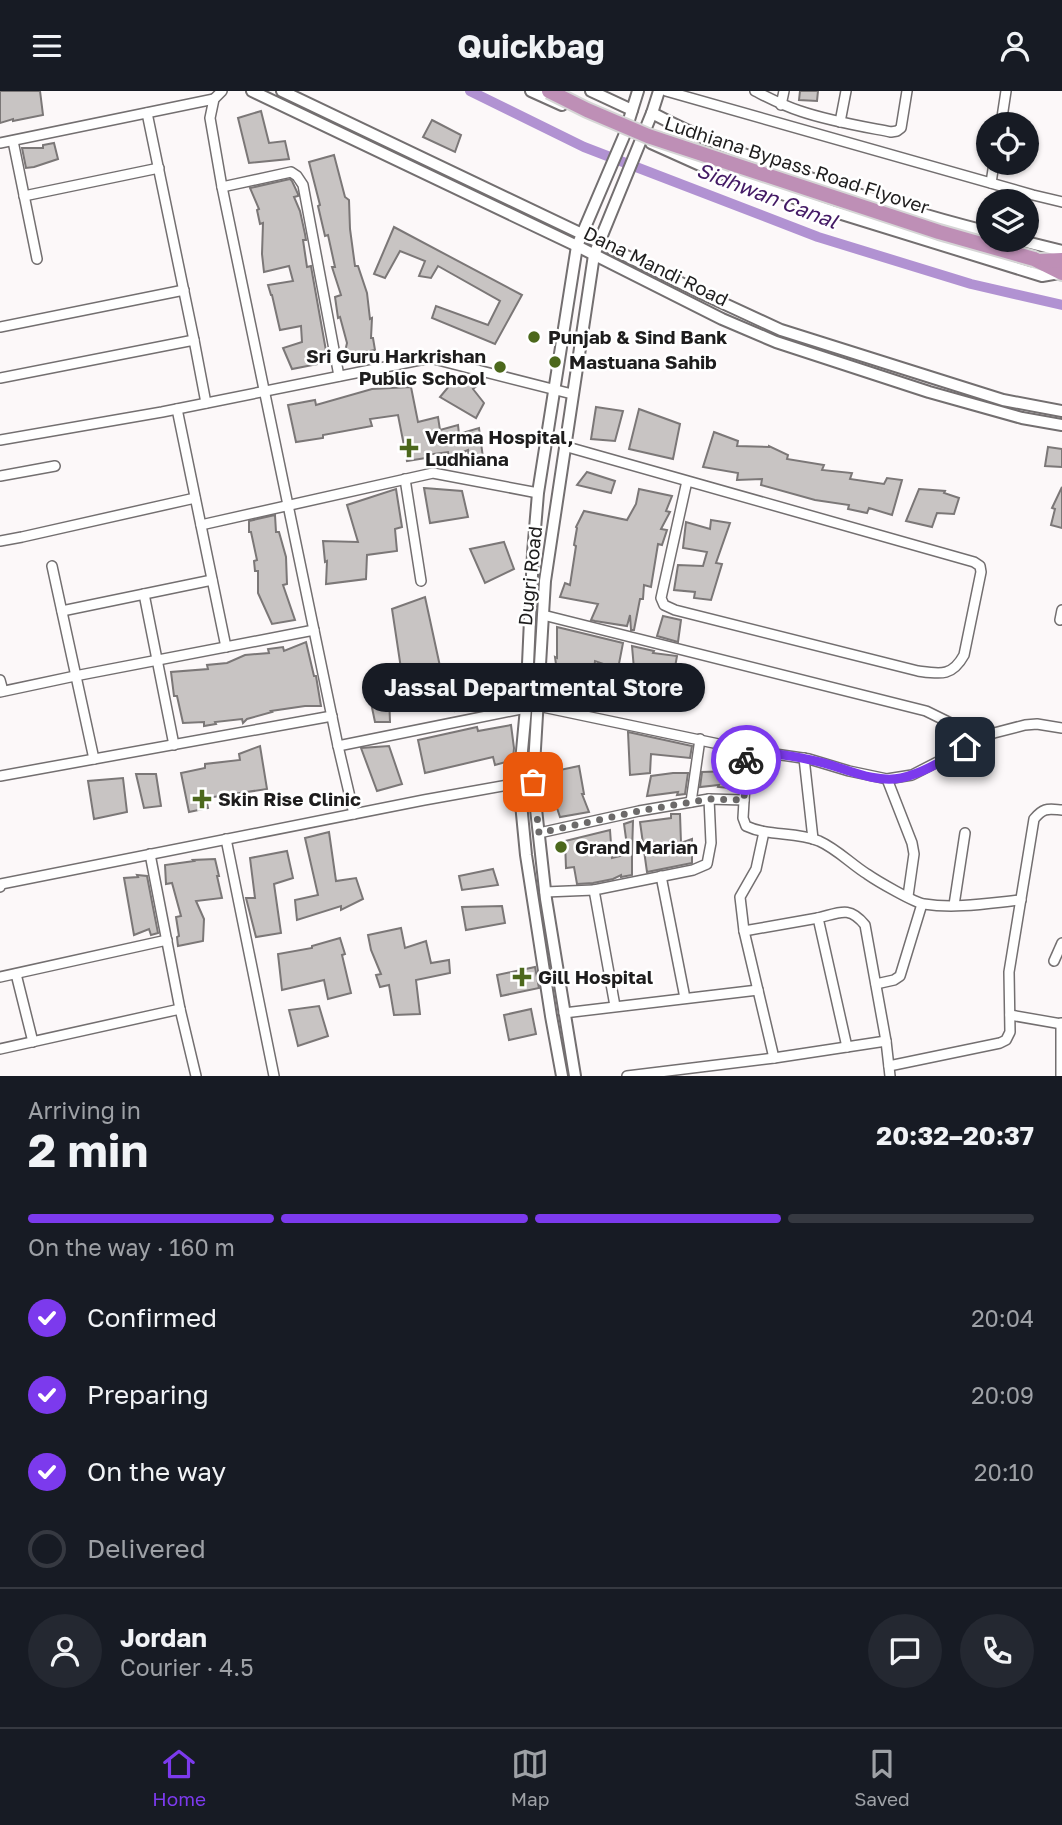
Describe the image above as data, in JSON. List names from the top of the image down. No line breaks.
{"streets":{"highway":["Ludhiana Bypass Road Flyover"],"street":["Dana Mandi Road","Dugri Road"]},"crossings":[["Dana Mandi Road","Dugri Road"]],"water":["Sidhwan Canal"],"places":{"other":["Punjab & Sind Bank","Mastuana Sahib","Sri Guru Harkrishan Public School","Jassal Departmental Store","Grand Marian"],"health":["Verma Hospital, Ludhiana","Skin Rise Clinic","Gill Hospital"]},"page":{"header":"Quickbag","bubble":"Jassal Departmental Store","heading":["2 min","Arriving in","20:32–20:37"],"panel":["Jordan","Courier · 4.5"],"bar":"On the way · 160 m","list":[["Confirmed","20:04"],["Preparing","20:09"],["On the way","20:10"],"Delivered"],"tabs":["Home","Map","Saved"]}}
